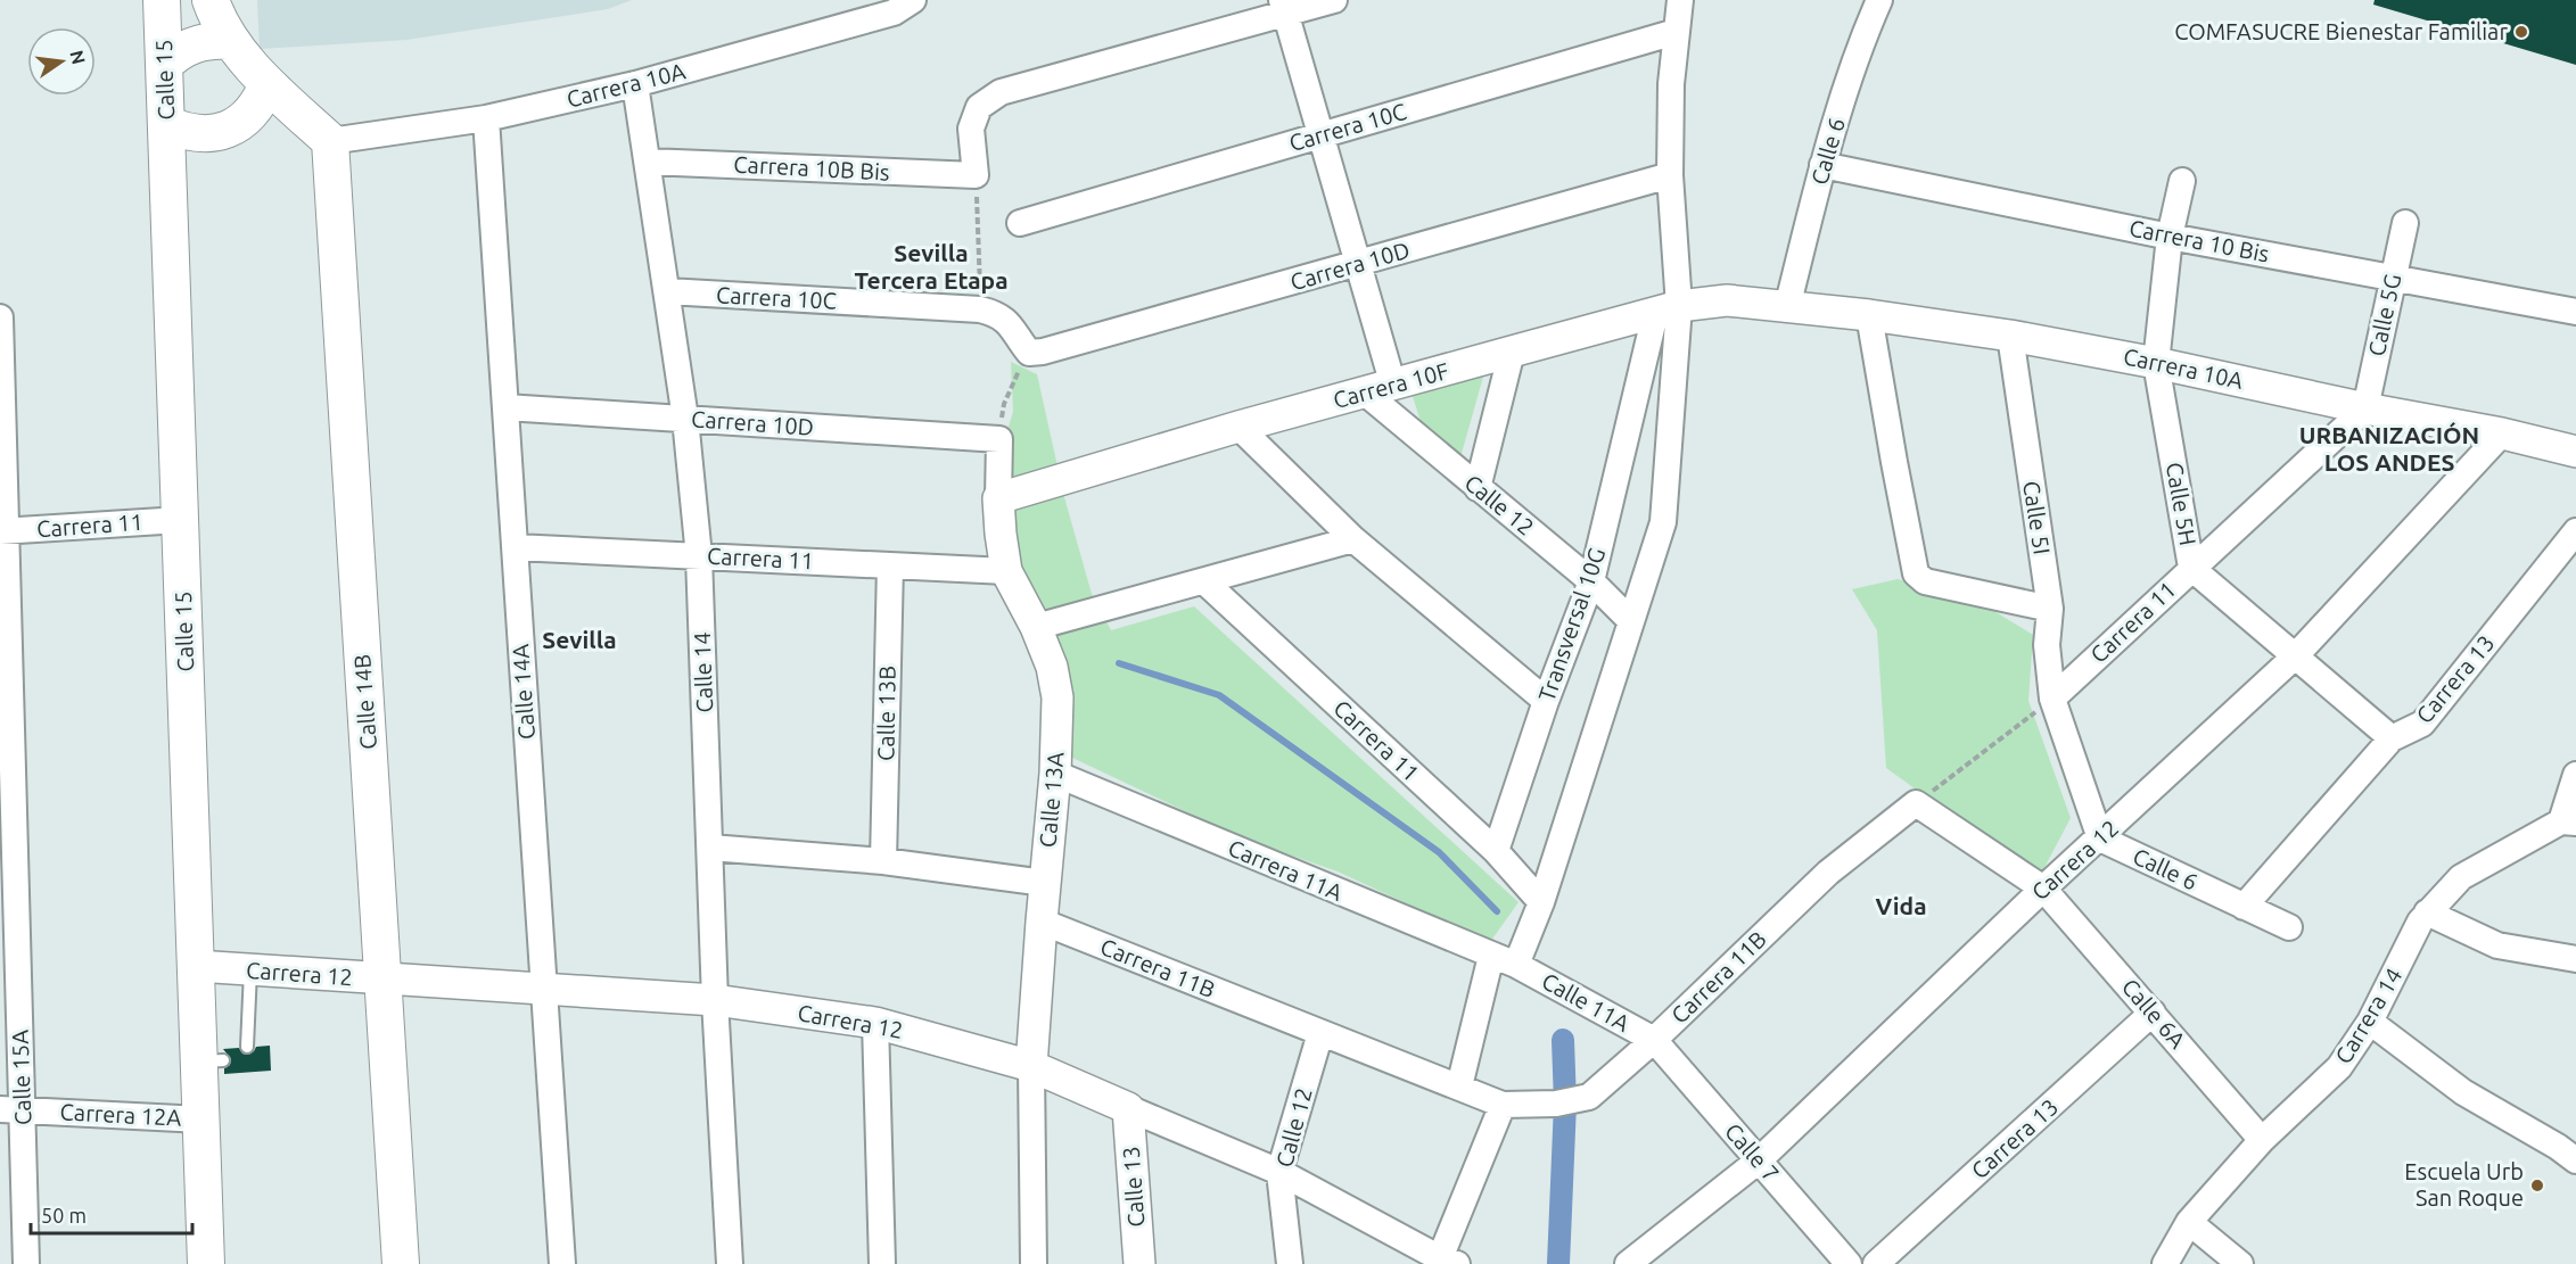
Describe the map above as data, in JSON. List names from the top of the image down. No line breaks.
{"streets":{"main road":["Calle 15","Calle 14B"],"street":["Carrera 10A","Carrera 10C","Calle 6","Carrera 10B Bis","Carrera 10 Bis","Carrera 10D","Calle 5G","Carrera 10F","Calle 5H","Calle 12","Calle 5I","Carrera 11","Transversal 10G","Calle 14","Carrera 13","Calle 14A","Calle 13B","Calle 13A","Carrera 12","Carrera 11A","Carrera 11B","Calle 11A","Calle 6A","Carrera 14","Calle 15A","Carrera 12A","Calle 7","Calle 13"]},"crossings":[["Calle 15","Carrera 11"],["Calle 15","Carrera 12"],["Calle 15","Carrera 12A"],["Carrera 10A","Calle 6"],["Carrera 10A","Calle 5G"],["Carrera 10A","Carrera 10F"],["Carrera 10A","Calle 5H"],["Carrera 10A","Calle 5I"],["Carrera 10A","Carrera 11"],["Carrera 10A","Calle 14"],["Carrera 10A","Calle 14A"],["Carrera 10A","Calle 14B"],["Carrera 10A","Carrera 12"],["Carrera 10C","Carrera 10D"],["Carrera 10C","Calle 14"],["Calle 6","Carrera 10 Bis"],["Calle 6","Carrera 10F"],["Calle 6","Carrera 13"],["Calle 6","Carrera 12"],["Carrera 10B Bis","Calle 14"],["Carrera 10 Bis","Calle 5G"],["Carrera 10 Bis","Calle 5H"],["Carrera 10D","Calle 14"],["Carrera 10D","Calle 14A"],["Carrera 10D","Calle 13A"],["Calle 5G","Carrera 11"],["Carrera 10F","Calle 12"],["Carrera 10F","Transversal 10G"],["Carrera 10F","Calle 13A"],["Calle 5H","Carrera 11"],["Calle 5H","Carrera 13"],["Calle 5H","Carrera 12"],["Calle 12","Transversal 10G"],["Calle 12","Carrera 12"],["Calle 12","Carrera 11B"],["Calle 5I","Carrera 11"],["Carrera 11","Transversal 10G"],["Carrera 11","Calle 14"],["Carrera 11","Calle 14A"],["Carrera 11","Calle 13B"],["Carrera 11","Calle 13A"],["Carrera 11","Calle 15A"],["Calle 14","Carrera 12"],["Carrera 13","Calle 6A"],["Calle 14A","Carrera 12"],["Calle 14B","Carrera 12"],["Calle 13A","Carrera 12"],["Calle 13A","Carrera 11A"],["Calle 13A","Carrera 11B"],["Carrera 12","Calle 6A"],["Carrera 12","Calle 7"],["Carrera 12","Calle 13"],["Carrera 11A","Calle 11A"],["Carrera 11B","Calle 11A"],["Carrera 11B","Calle 7"],["Calle 11A","Calle 7"],["Calle 6A","Carrera 14"],["Calle 15A","Carrera 12A"]],"districts":["Sevilla Tercera Etapa","URBANIZACIÓN LOS ANDES","Sevilla","Vida"],"places":["COMFASUCRE Bienestar Familiar","Escuela Urb San Roque"],"scale_bar":"50 m","north":"right"}
